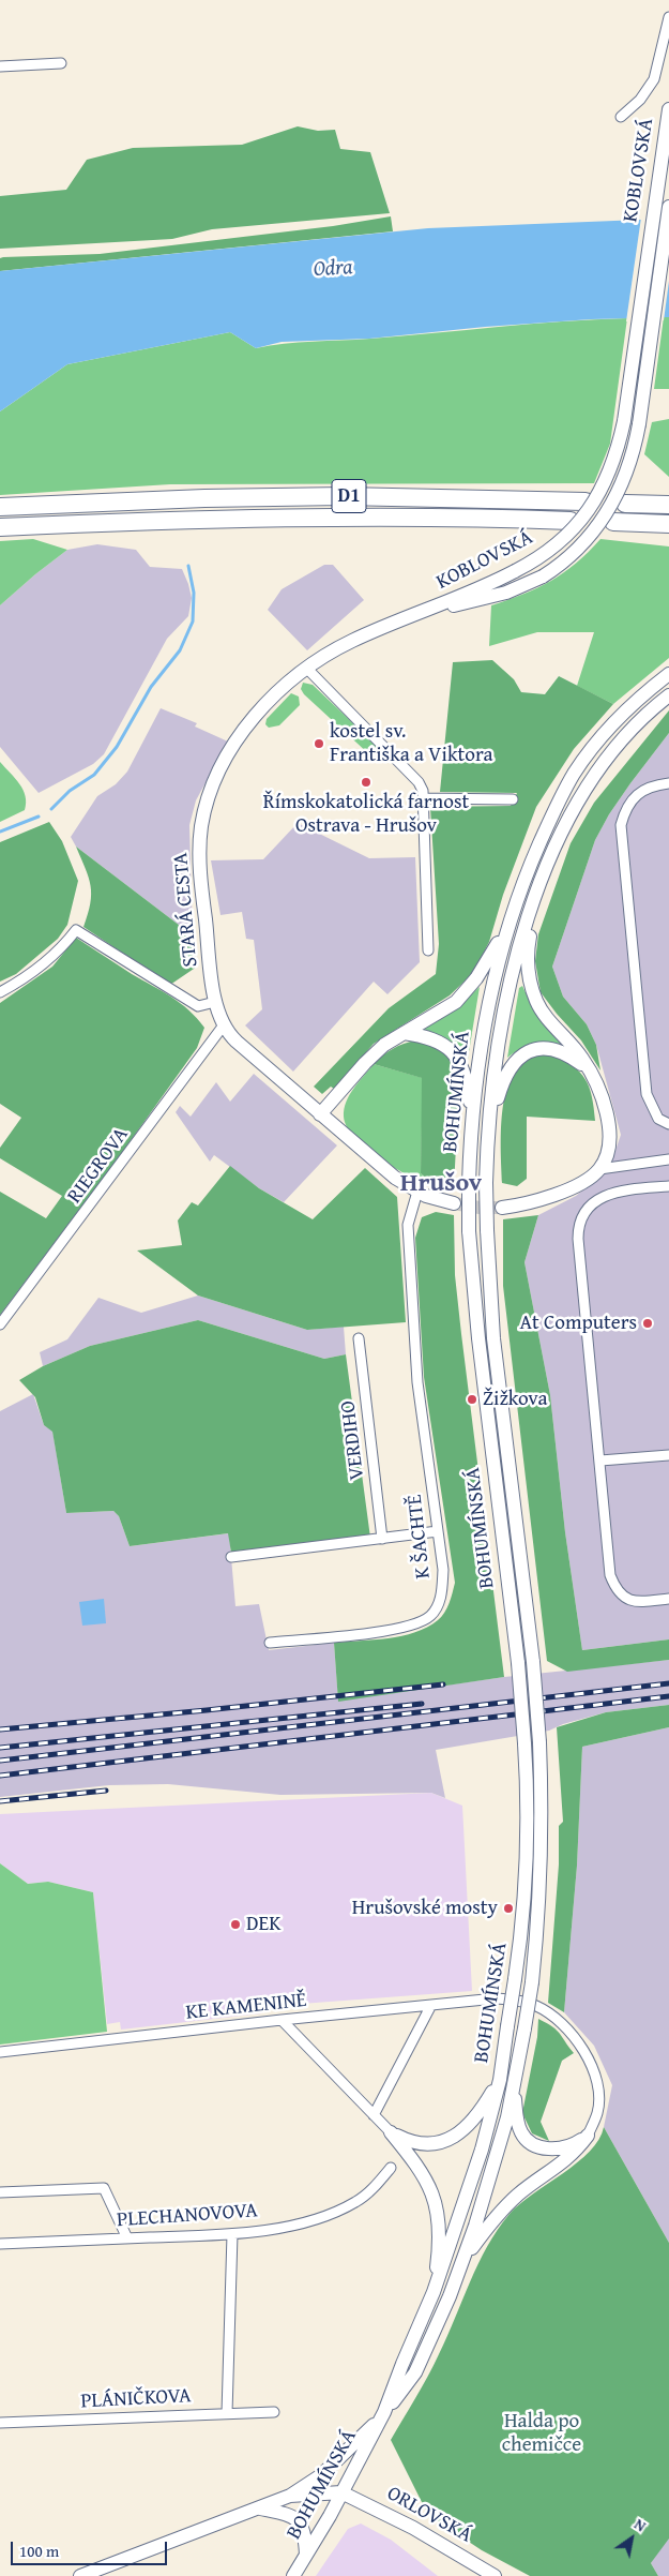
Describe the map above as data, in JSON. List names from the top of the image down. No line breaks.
{"streets":{"highway":["D1"],"main road":["KOBLOVSKÁ","STARÁ CESTA","BOHUMÍNSKÁ","ORLOVSKÁ"],"street":["RIEGROVA","VERDIHO","K ŠACHTĚ","KE KAMENINĚ","PLECHANOVOVA","PLÁNIČKOVA"]},"crossings":[["KOBLOVSKÁ","STARÁ CESTA"],["STARÁ CESTA","RIEGROVA"],["STARÁ CESTA","K ŠACHTĚ"],["BOHUMÍNSKÁ","ORLOVSKÁ"]],"districts":["Hrušov"],"water":["Odra"],"parks":["Halda po chemičce"],"places":["kostel sv. Františka a Viktora","Římskokatolická farnost Ostrava - Hrušov","At Computers","Žižkova","Hrušovské mosty","DEK"],"scale_bar":"100 m","north":"top right"}
